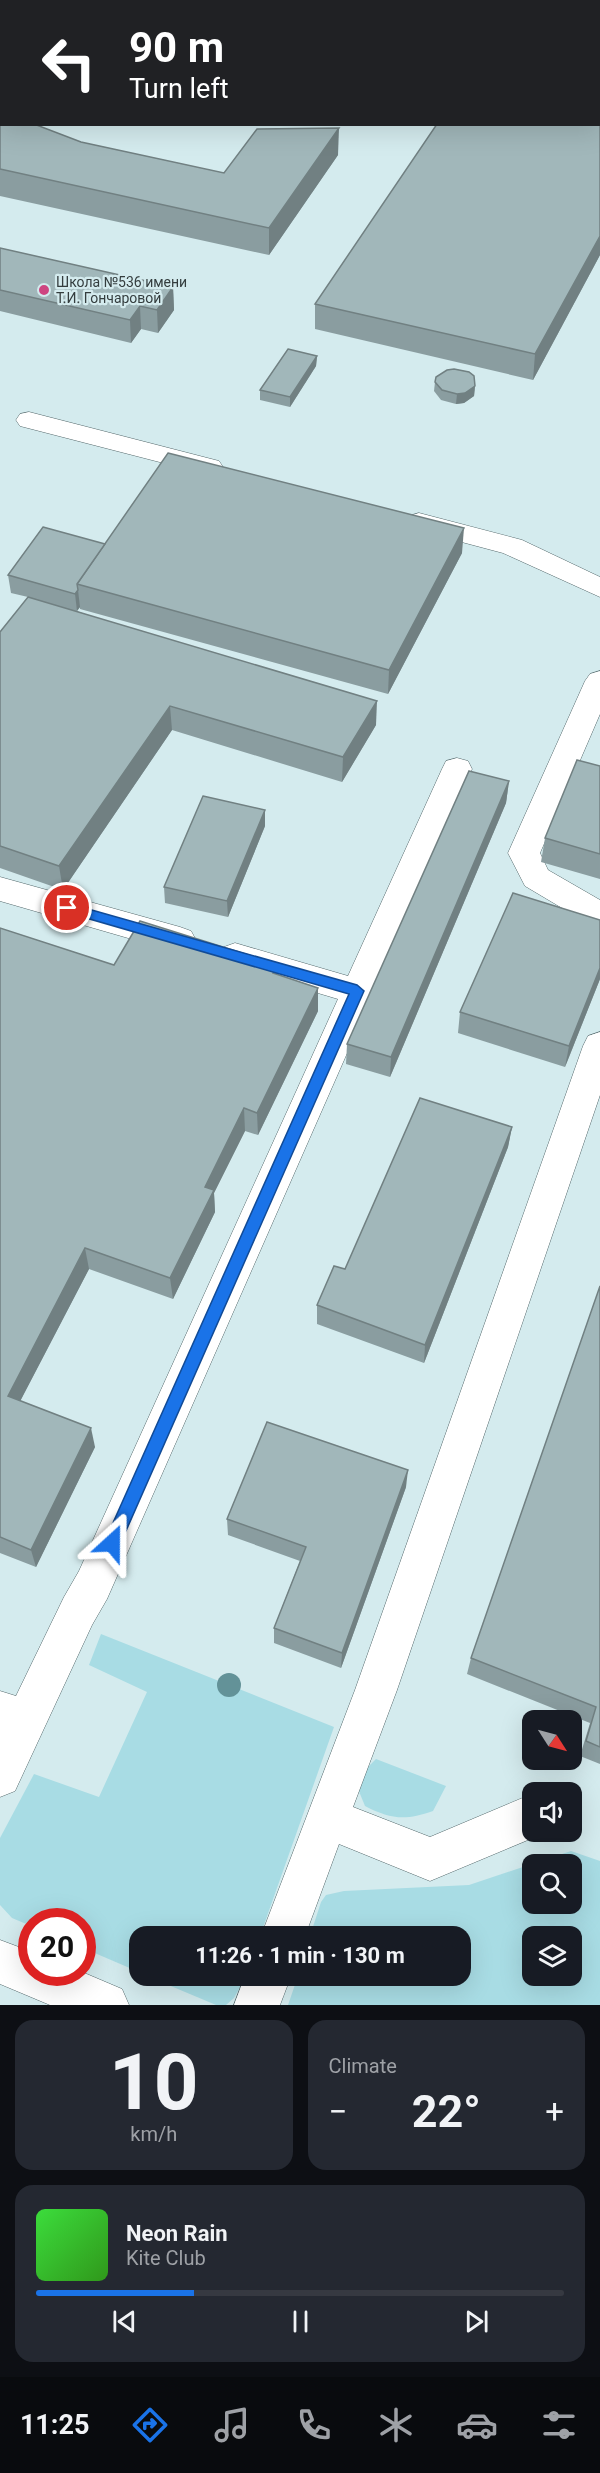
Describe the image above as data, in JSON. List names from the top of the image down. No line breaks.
{"places":["Школа №536 имени Т.И. Гончаровой"],"north":"bottom right","page":{"turn":["90 m","Turn left"],"limit":"20","trip":"11:26 · 1 min · 130 m","tile":[["10","km/h"],"Climate"],"heat":["−","22°","+"],"song":["Neon Rain","Kite Club"],"tabs":"11:25"}}
